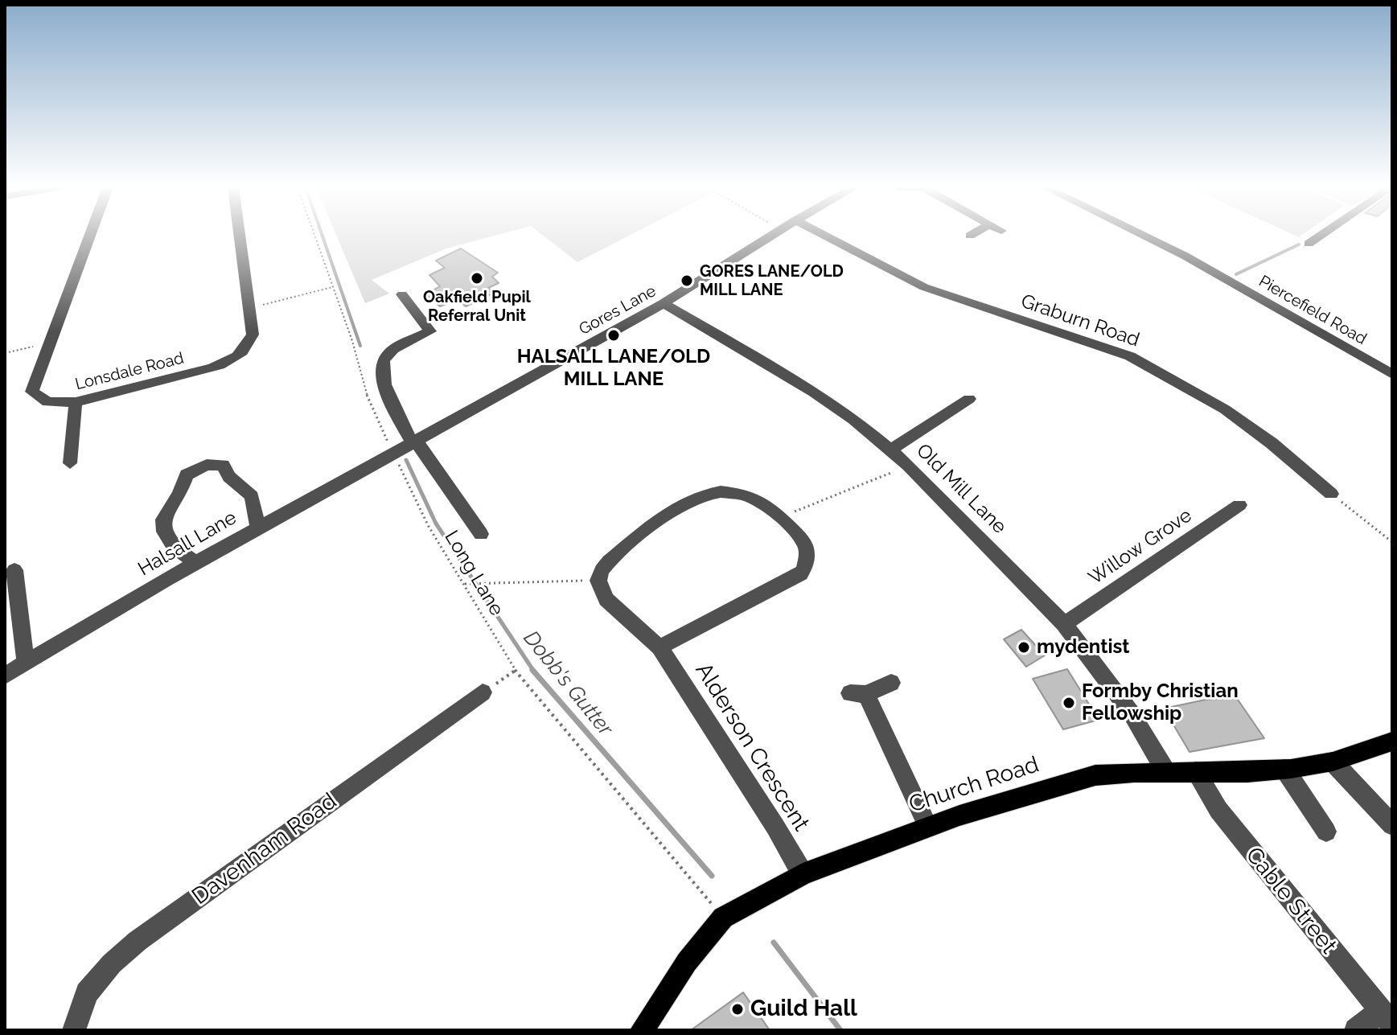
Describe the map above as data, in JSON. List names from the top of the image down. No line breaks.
{"streets":{"main road":["Church Road"],"street":["Gores Lane","Piercefield Road","Graburn Road","Lonsdale Road","Old Mill Lane","Halsall Lane","Willow Grove","Alderson Crescent","Davenham Road","Cable Street"],"path":["Long Lane"]},"crossings":[["Gores Lane","Old Mill Lane"],["Gores Lane","Halsall Lane"],["Gores Lane","Long Lane"],["Old Mill Lane","Willow Grove"],["Old Mill Lane","Church Road"],["Halsall Lane","Long Lane"],["Long Lane","Church Road"],["Alderson Crescent","Church Road"],["Church Road","Cable Street"]],"water":["Dobb's Gutter"],"places":["Oakfield Pupil Referral Unit","GORES LANE/OLD MILL LANE","HALSALL LANE/OLD MILL LANE","mydentist","Formby Christian Fellowship","Guild Hall"]}
